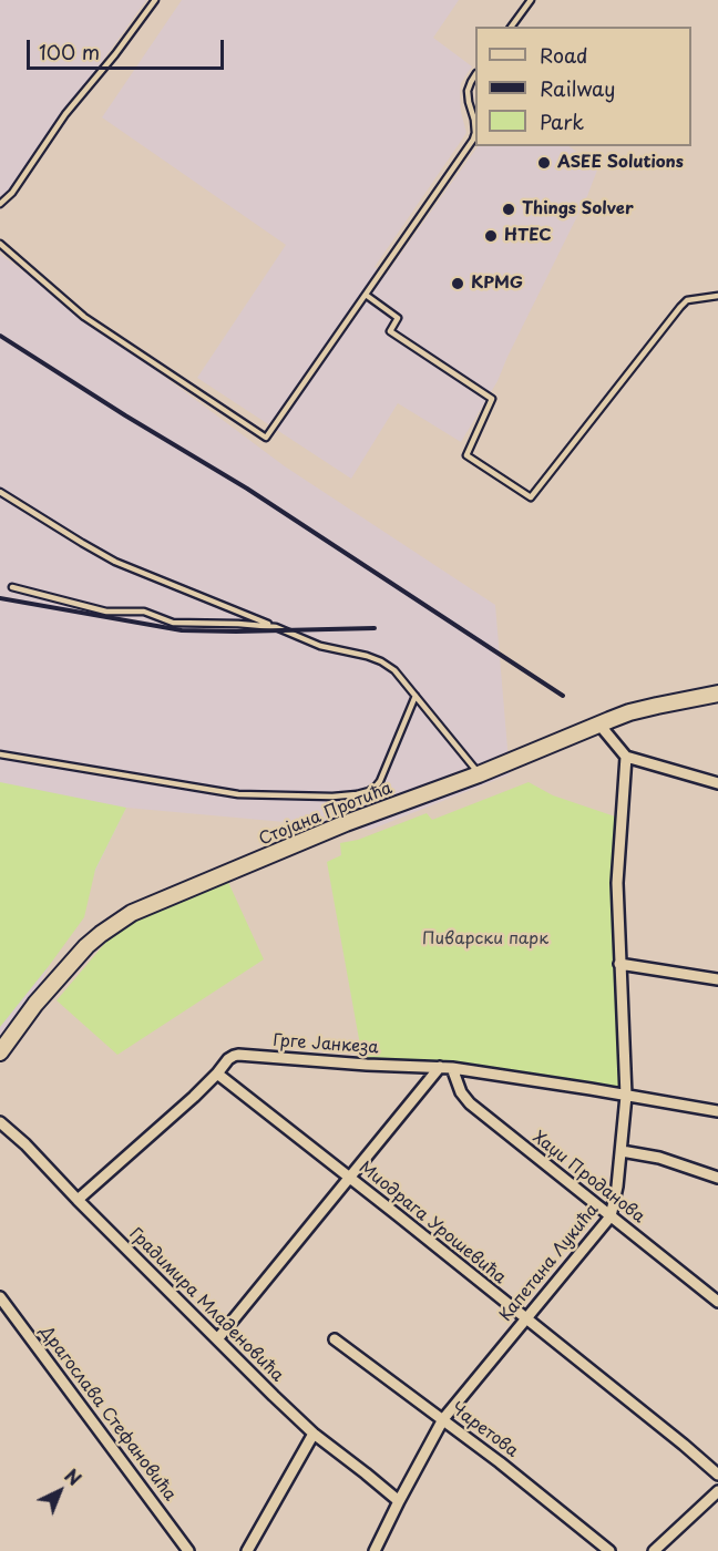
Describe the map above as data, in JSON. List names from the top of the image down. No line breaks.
{"streets":{"main road":["Стојана Протића"],"street":["Грге Јанкеза","Хаџи Проданова","Миодрага Урошевића","Капетана Лукића","Градимира Младеновића","Драгослава Стефановића","Чаретова"]},"crossings":[["Грге Јанкеза","Хаџи Проданова"],["Грге Јанкеза","Миодрага Урошевића"],["Грге Јанкеза","Капетана Лукића"],["Грге Јанкеза","Градимира Младеновића"],["Хаџи Проданова","Капетана Лукића"],["Миодрага Урошевића","Капетана Лукића"],["Капетана Лукића","Градимира Младеновића"],["Капетана Лукића","Чаретова"]],"parks":["Пиварски парк"],"places":["ASEE Solutions","Things Solver","HTEC","KPMG"],"legend":["Road","Railway","Park"],"scale_bar":"100 m","north":"top right"}
